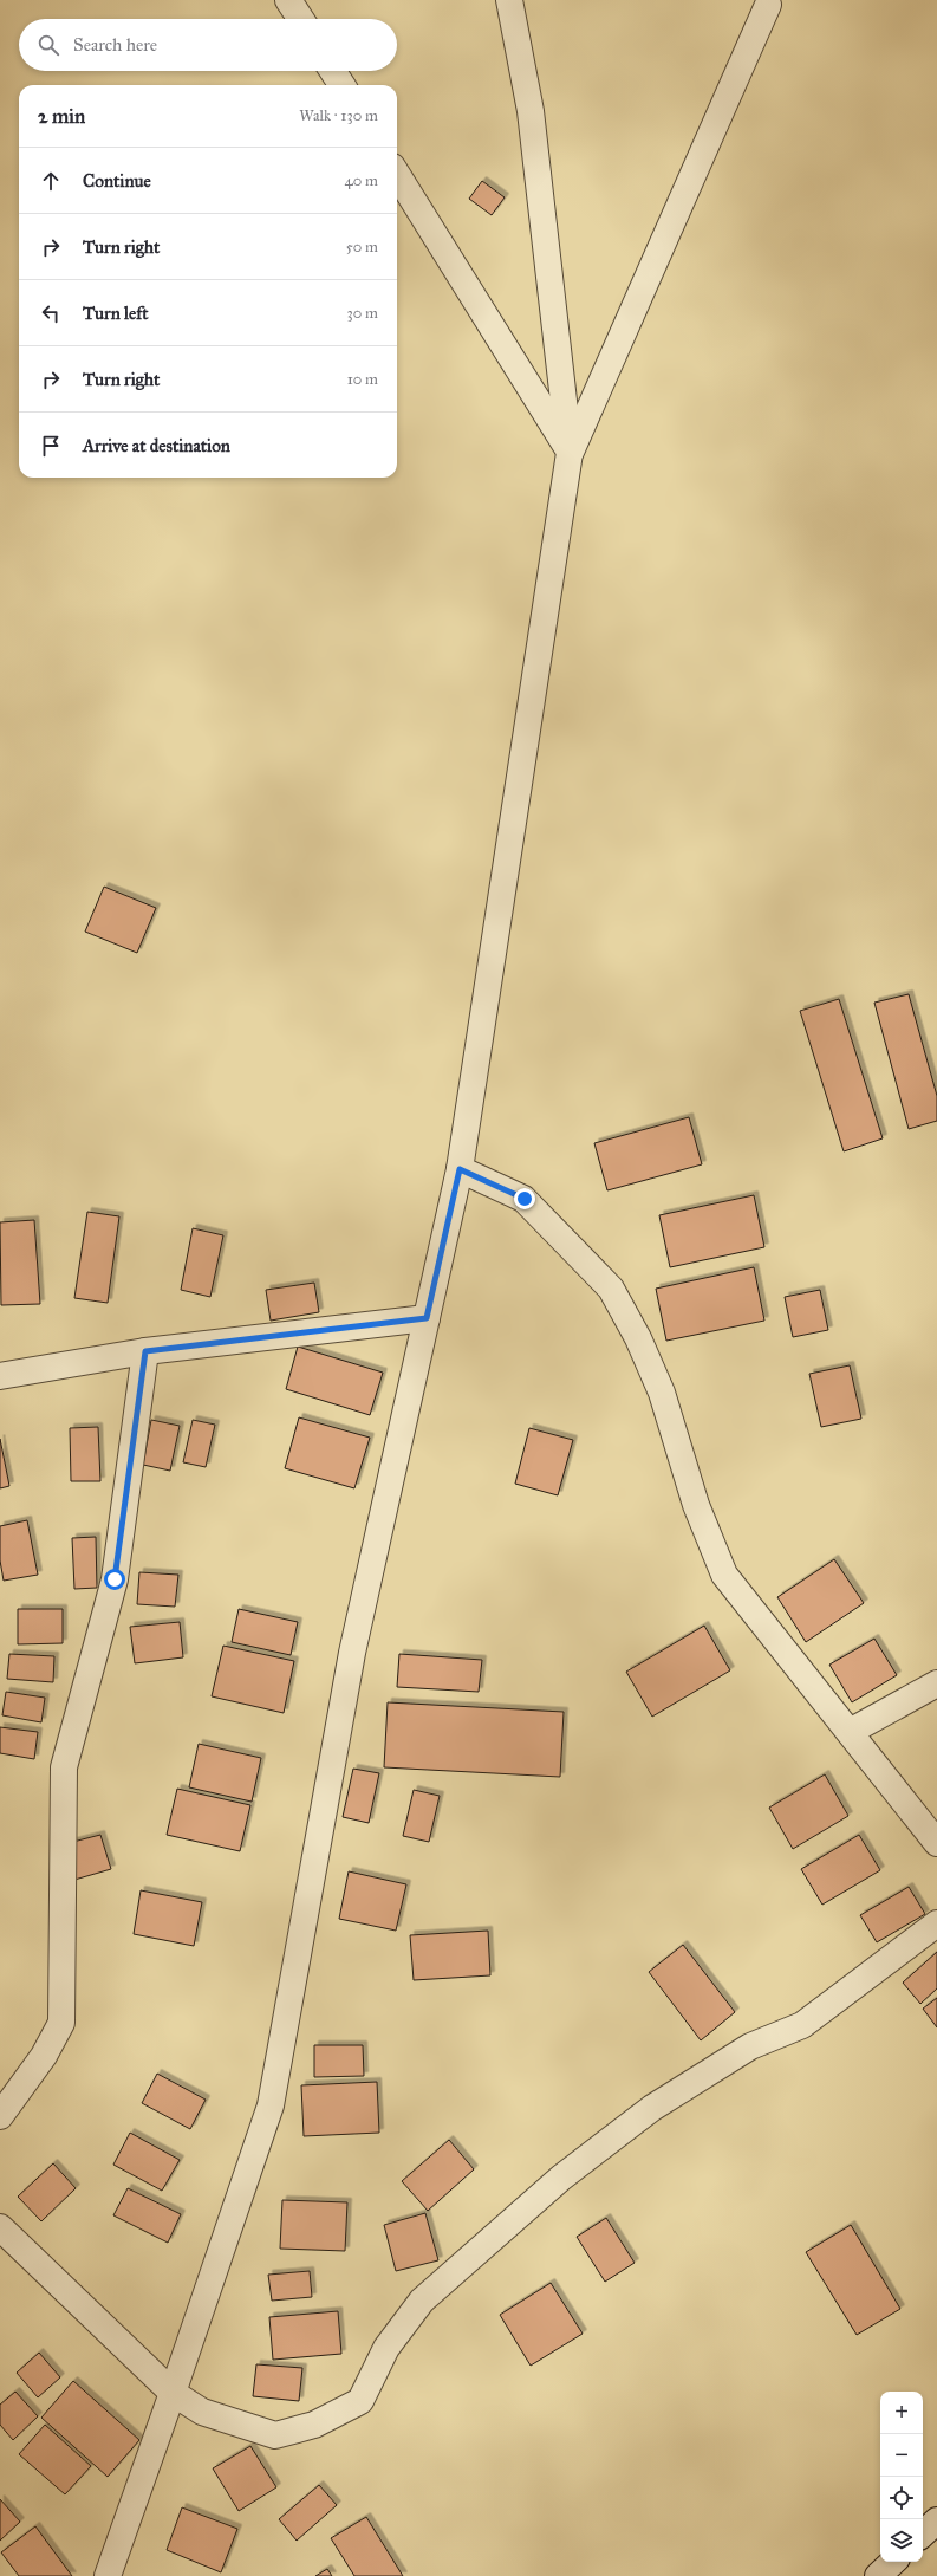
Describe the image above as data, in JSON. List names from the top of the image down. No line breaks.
{"page":{"search":"Search here","heading":["2 min","Walk · 130 m"],"list":[["Continue","40 m"],["Turn right","50 m"],["Turn left","30 m"],["Turn right","10 m"],"Arrive at destination"],"map_buttons":["+","−"]}}
